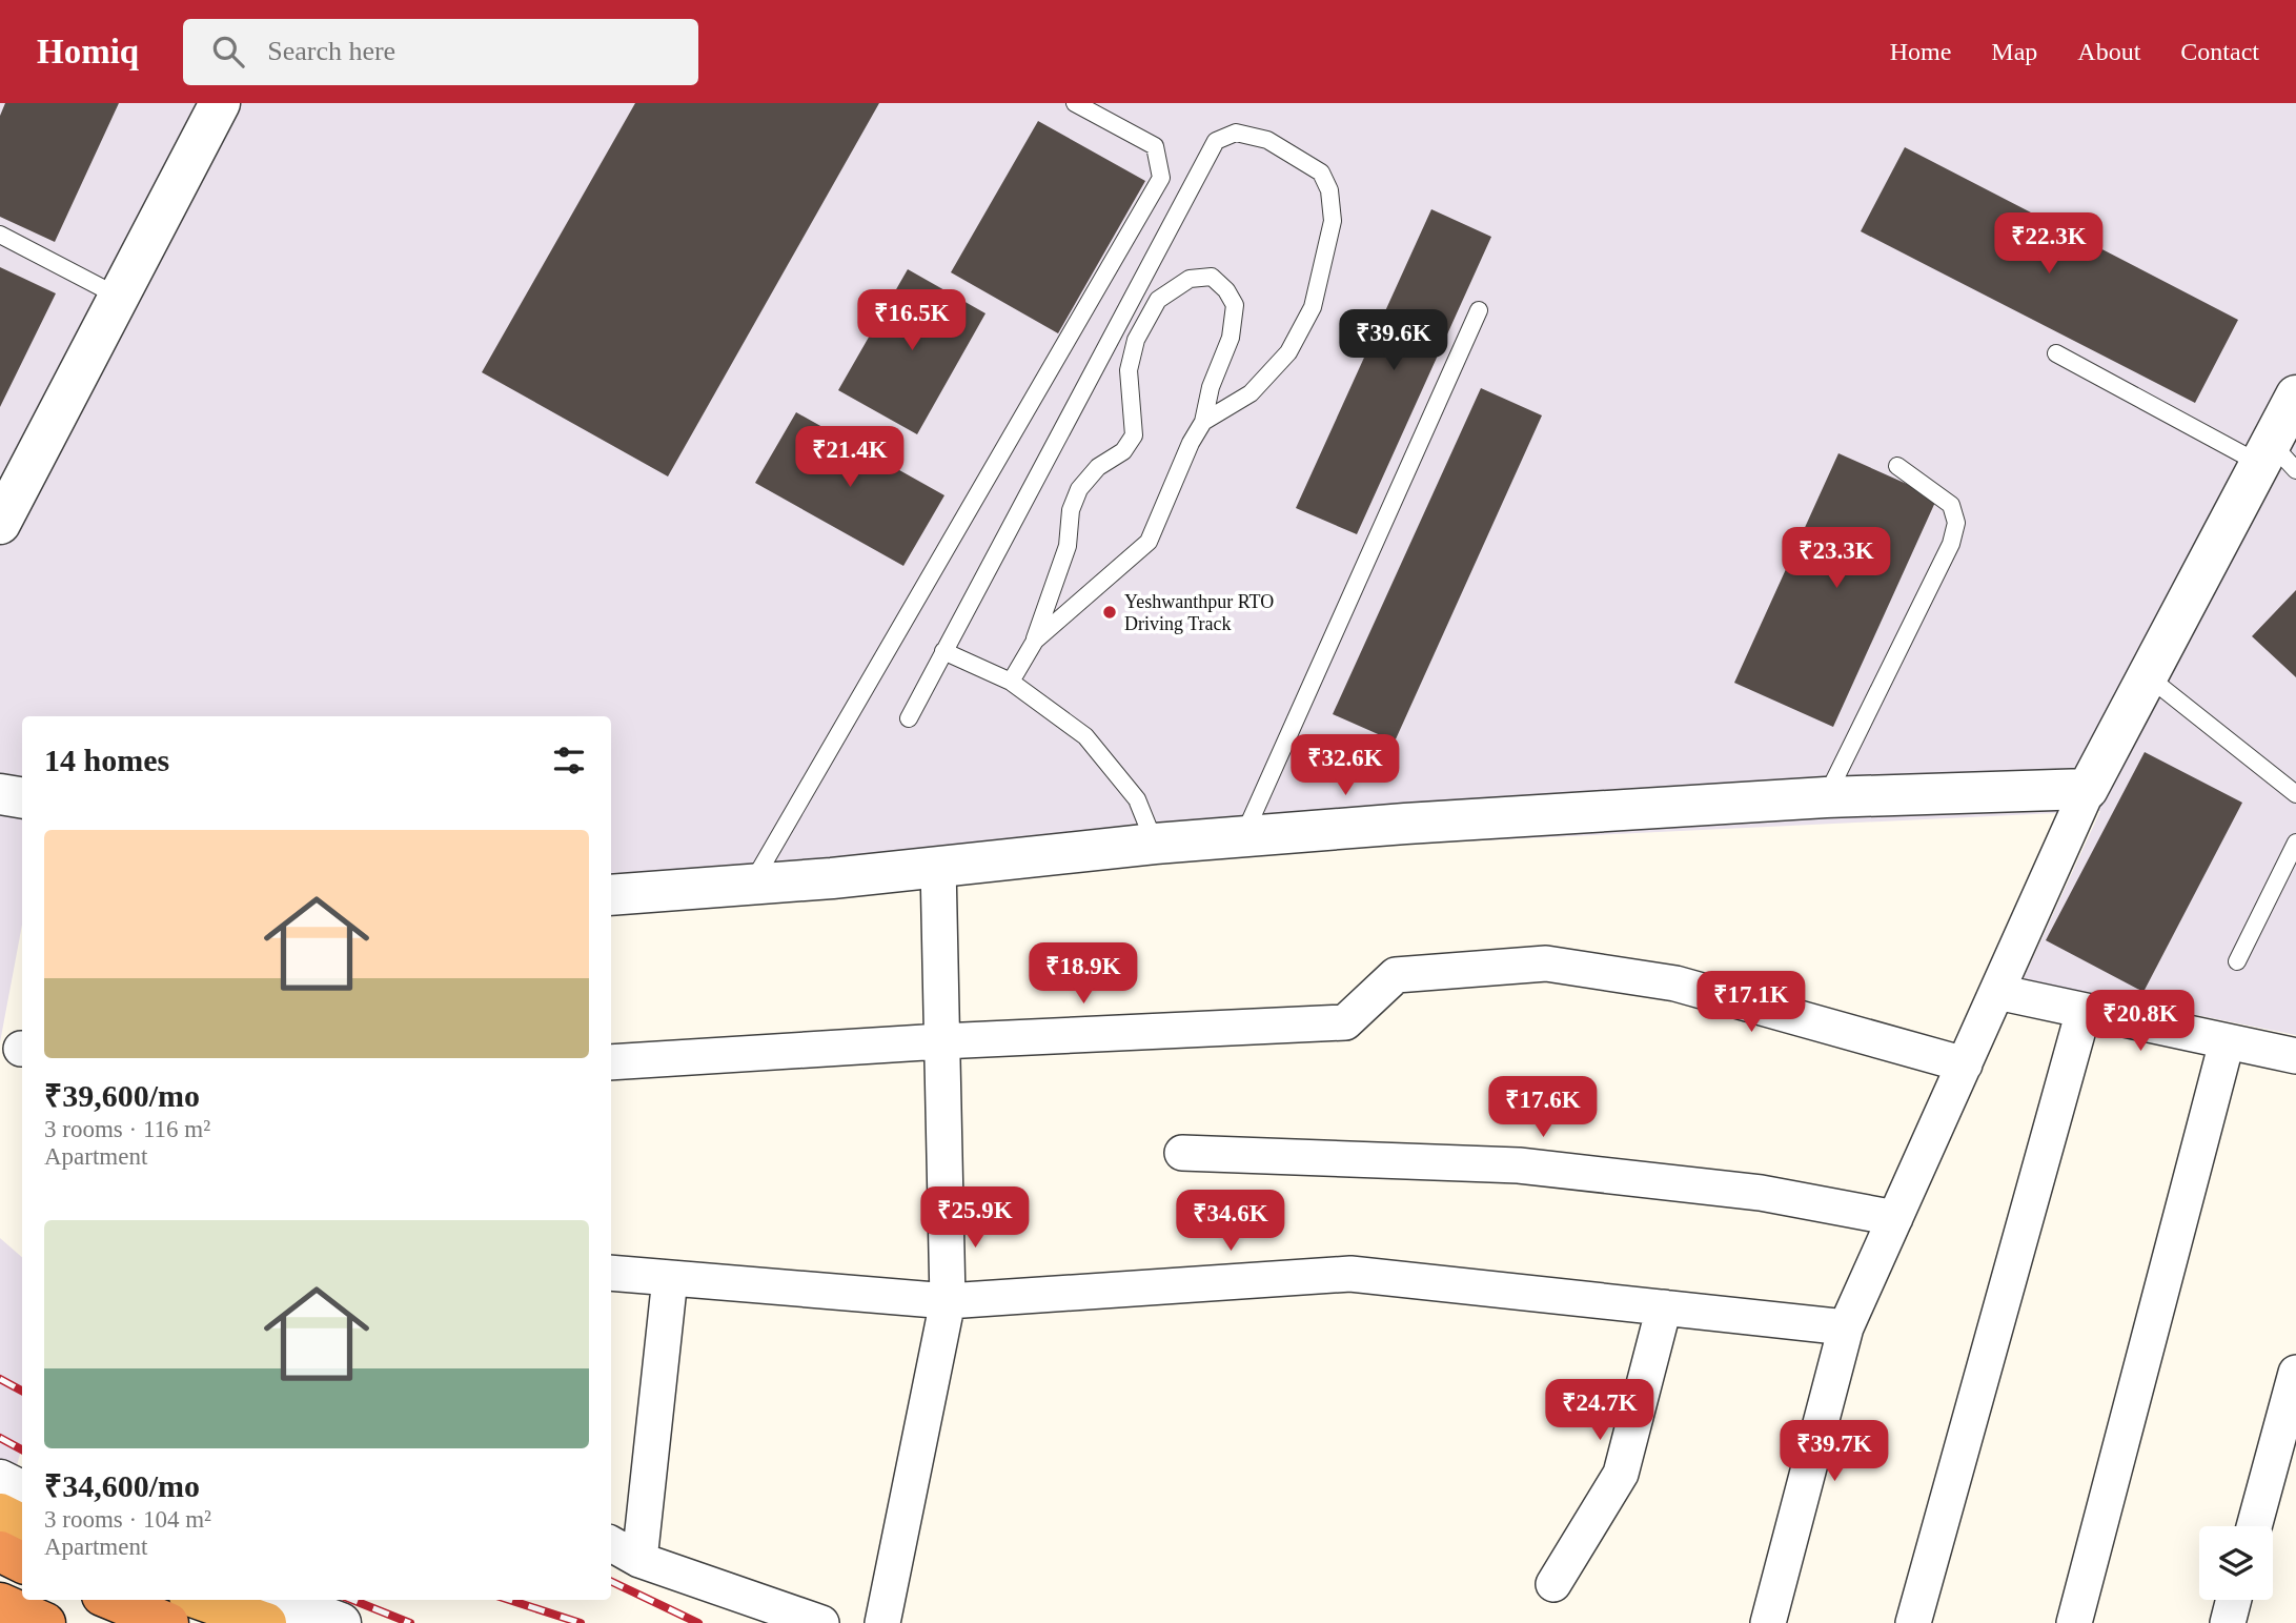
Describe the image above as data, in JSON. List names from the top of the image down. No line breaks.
{"places":["Yeshwanthpur RTO Driving Track"],"page":{"header":"Homiq","search":"Search here","nav":["Home","Map","About","Contact"],"price":["₹22.3K","₹16.5K","₹39.6K","₹21.4K","₹23.3K","₹32.6K","₹18.9K","₹17.1K","₹20.8K","₹17.6K","₹25.9K","₹34.6K","₹24.7K","₹39.7K"],"heading":"14 homes","list":[{"name":"₹39,600/mo","note":"3 rooms · 116 m² · Apartment"},{"name":"₹34,600/mo","note":"3 rooms · 104 m² · Apartment"}]}}
